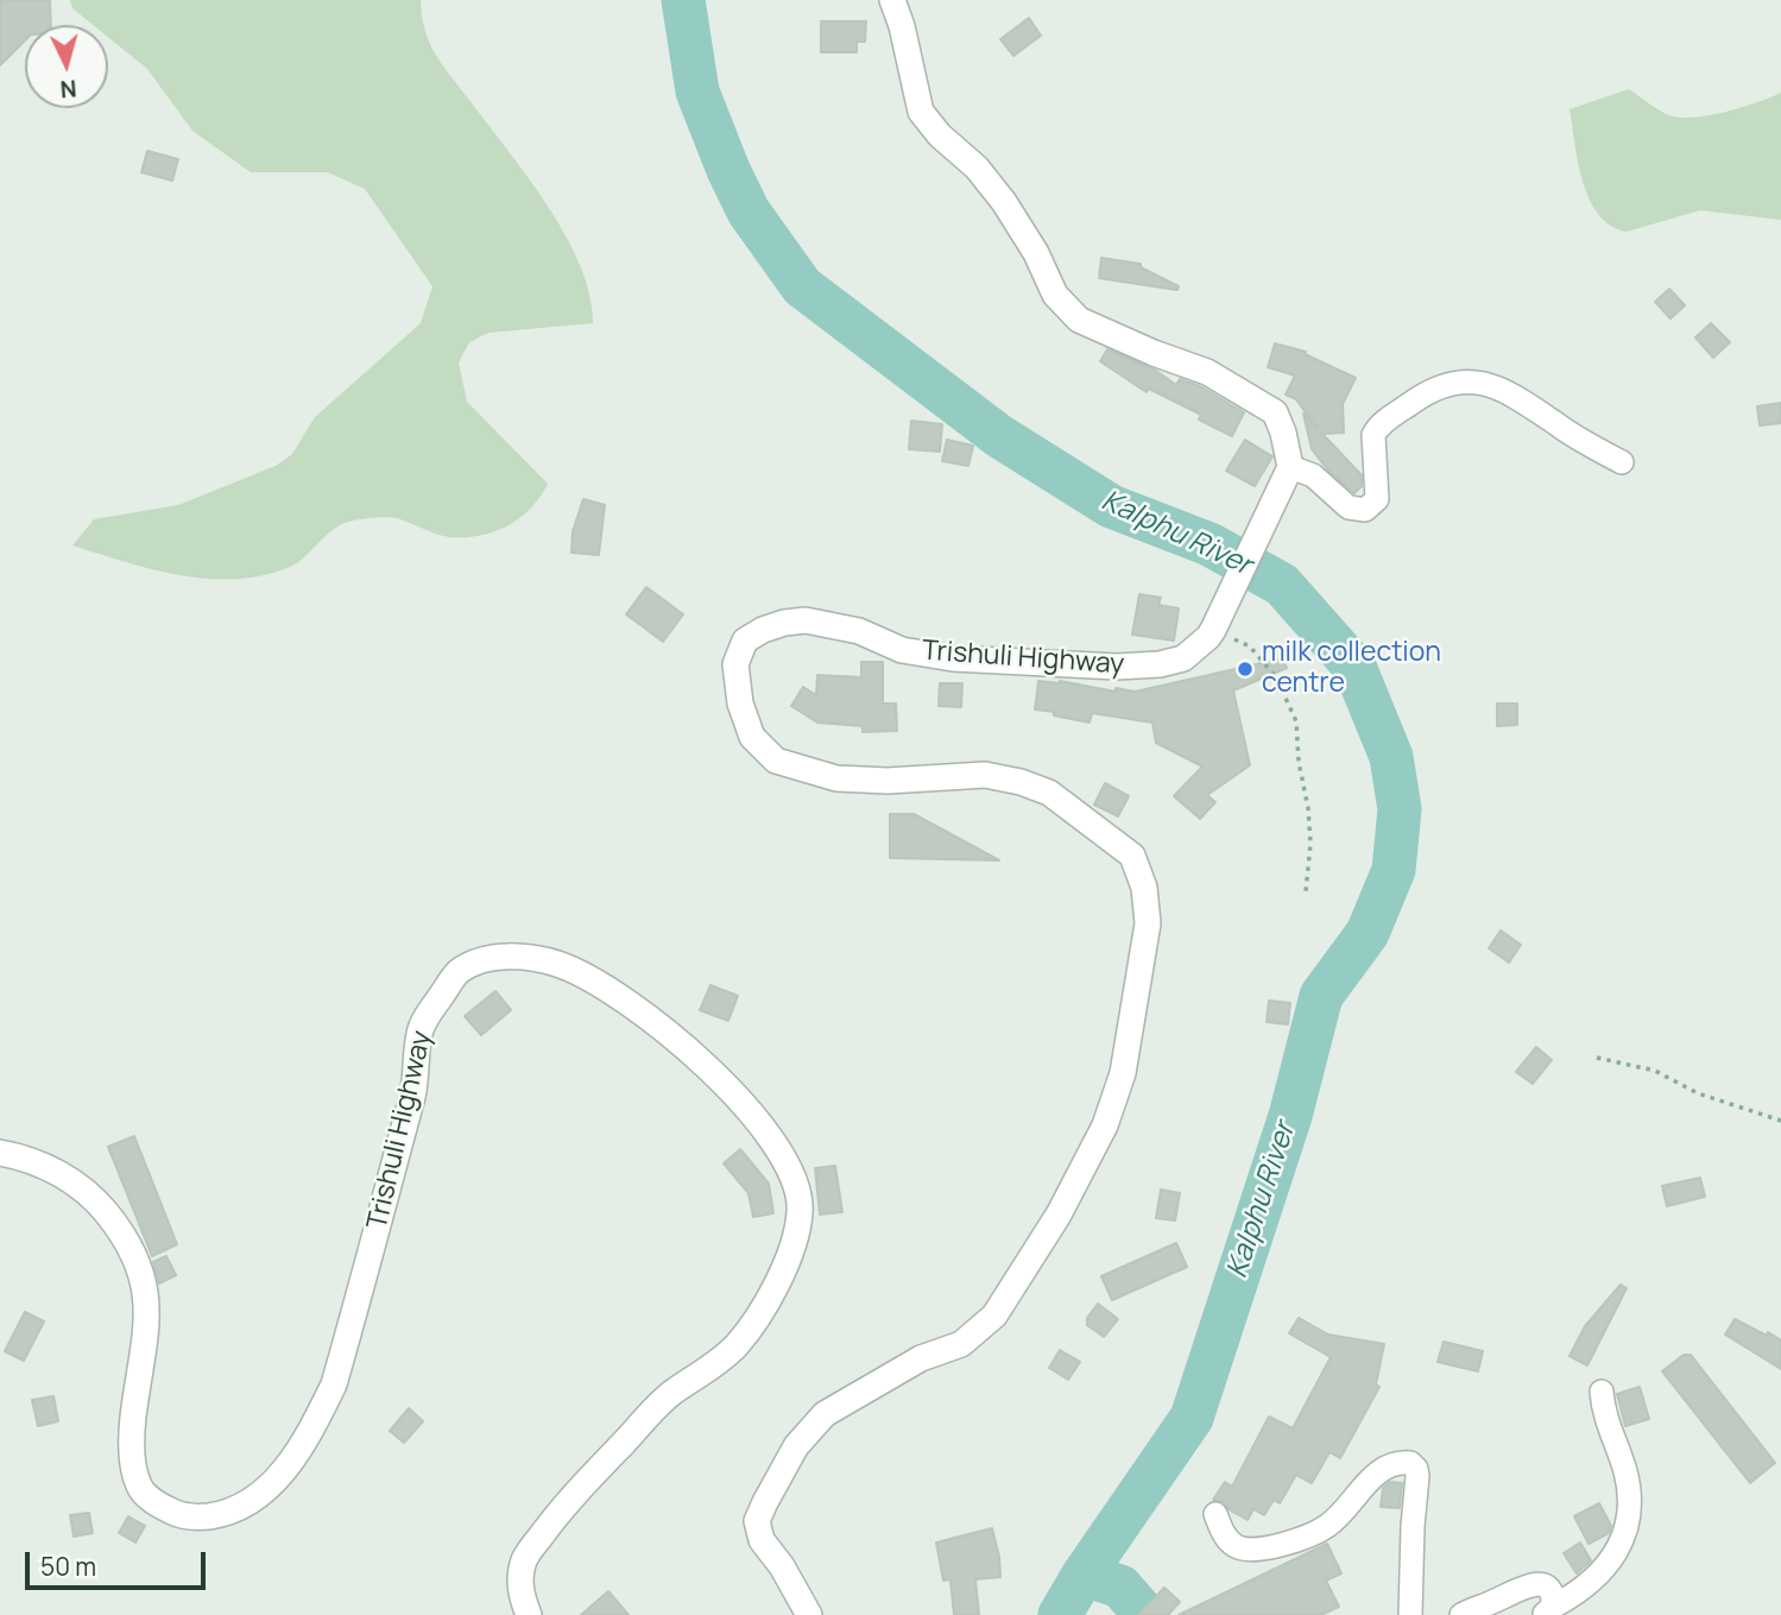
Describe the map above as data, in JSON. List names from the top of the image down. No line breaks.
{"streets":{"street":["Trishuli Highway"]},"water":["Kalphu River"],"places":["milk collection centre"],"scale_bar":"50 m","north":"bottom"}
